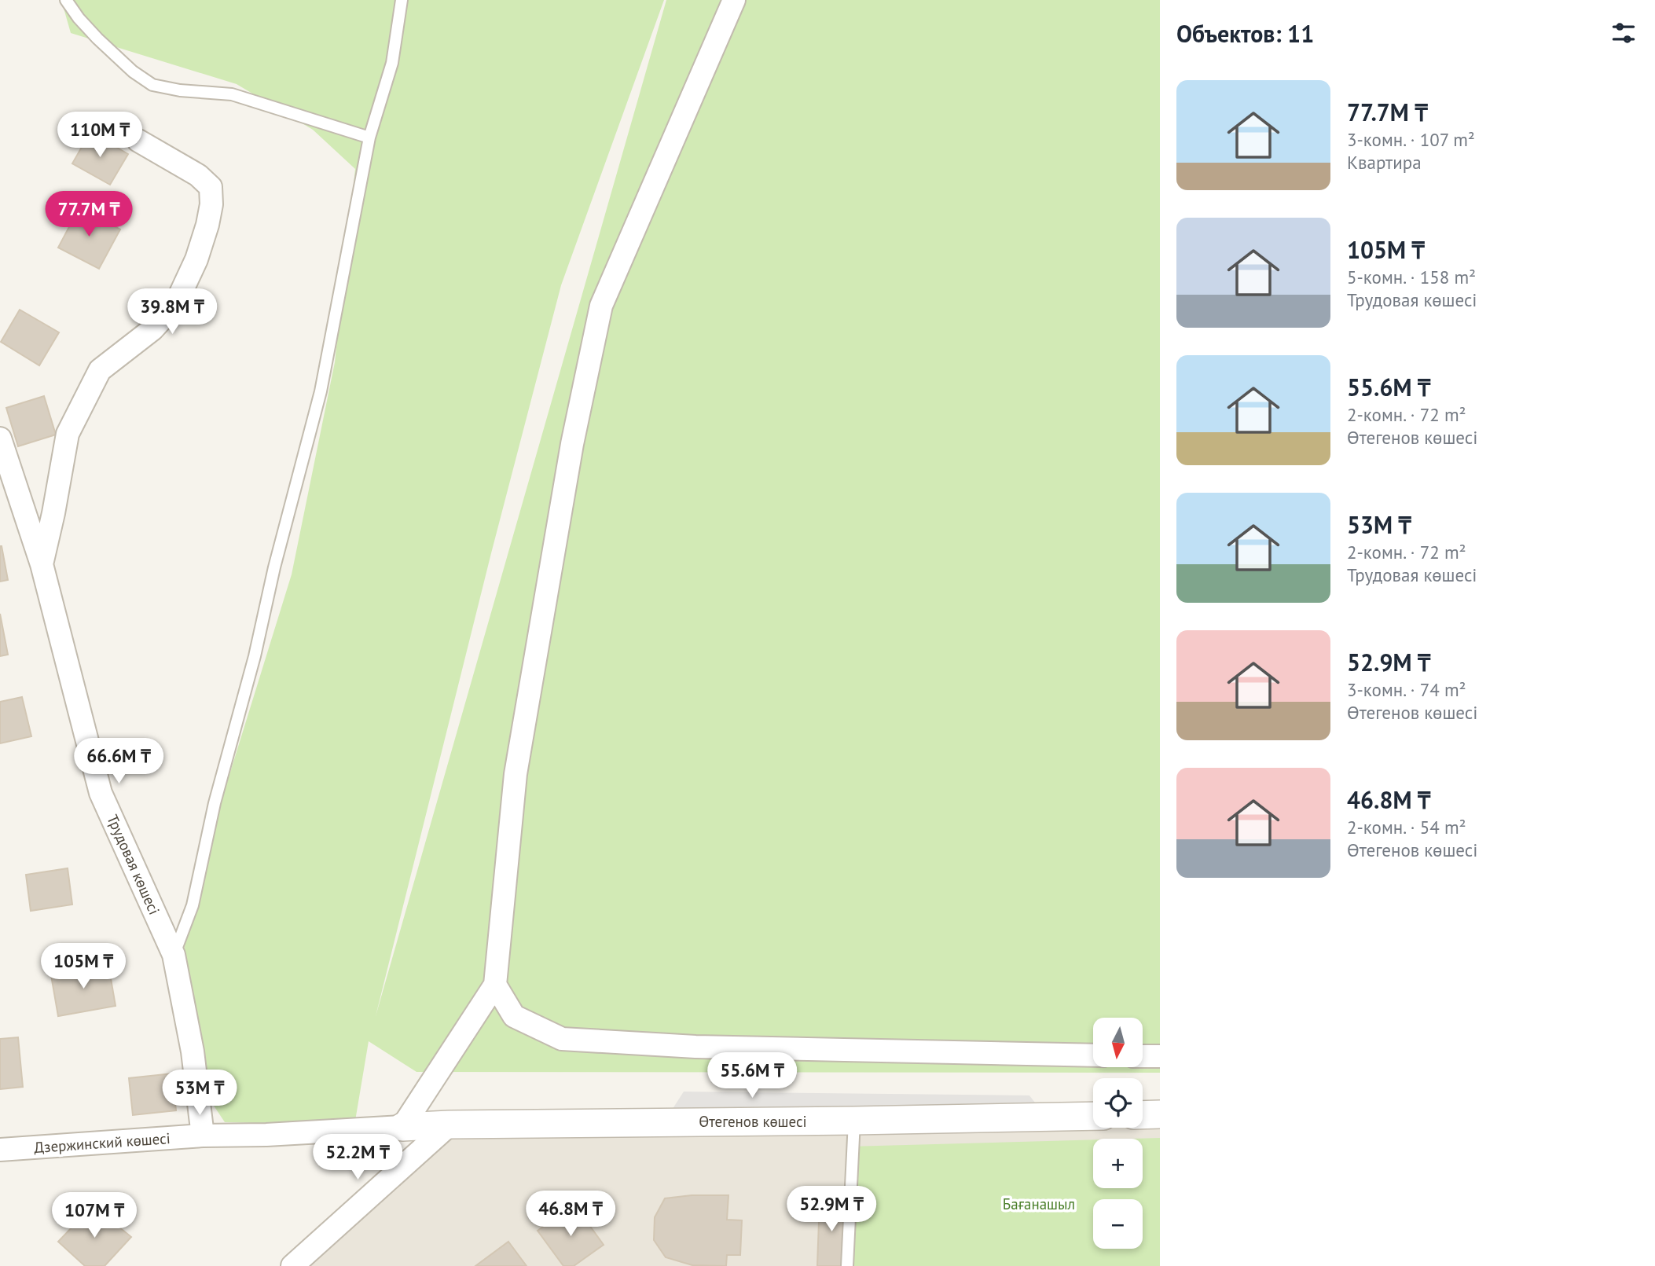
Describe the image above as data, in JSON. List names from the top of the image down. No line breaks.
{"streets":{"street":["Трудовая көшесі","Өтегенов көшесі","Дзержинский көшесі"]},"crossings":[["Трудовая көшесі","Дзержинский көшесі"],["Өтегенов көшесі","Дзержинский көшесі"]],"parks":["Бағанашыл"],"north":"bottom","page":{"heading":"Объектов: 11","list":[{"name":"77.7M ₸","note":"3-комн. · 107 m² · Квартира"},{"name":"105M ₸","note":"5-комн. · 158 m² · Трудовая көшесі"},{"name":"55.6M ₸","note":"2-комн. · 72 m² · Өтегенов көшесі"},{"name":"53M ₸","note":"2-комн. · 72 m² · Трудовая көшесі"},{"name":"52.9M ₸","note":"3-комн. · 74 m² · Өтегенов көшесі"},{"name":"46.8M ₸","note":"2-комн. · 54 m² · Өтегенов көшесі"}],"price":["110M ₸","77.7M ₸","39.8M ₸","66.6M ₸","105M ₸","55.6M ₸","53M ₸","52.2M ₸","52.9M ₸","46.8M ₸","107M ₸"],"map_buttons":["+","−"]}}
